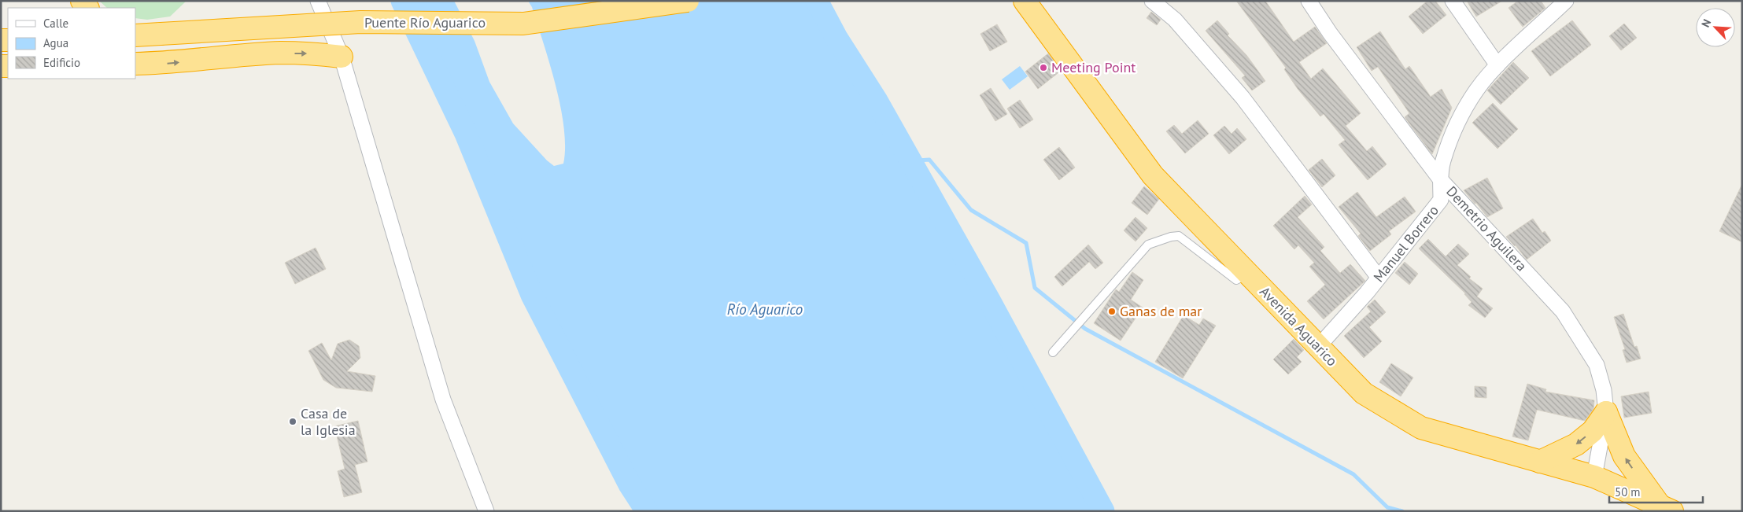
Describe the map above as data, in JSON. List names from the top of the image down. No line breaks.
{"streets":{"highway":["Puente Río Aguarico","Avenida Aguarico"],"street":["Demetrio Aguilera","Manuel Borrero"]},"crossings":[["Demetrio Aguilera","Manuel Borrero"],["Demetrio Aguilera","Avenida Aguarico"],["Manuel Borrero","Avenida Aguarico"]],"water":["Río Aguarico"],"places":["Meeting Point","Ganas de mar","Casa de la Iglesia"],"legend":["Calle","Agua","Edificio"],"scale_bar":"50 m","north":"top left"}
